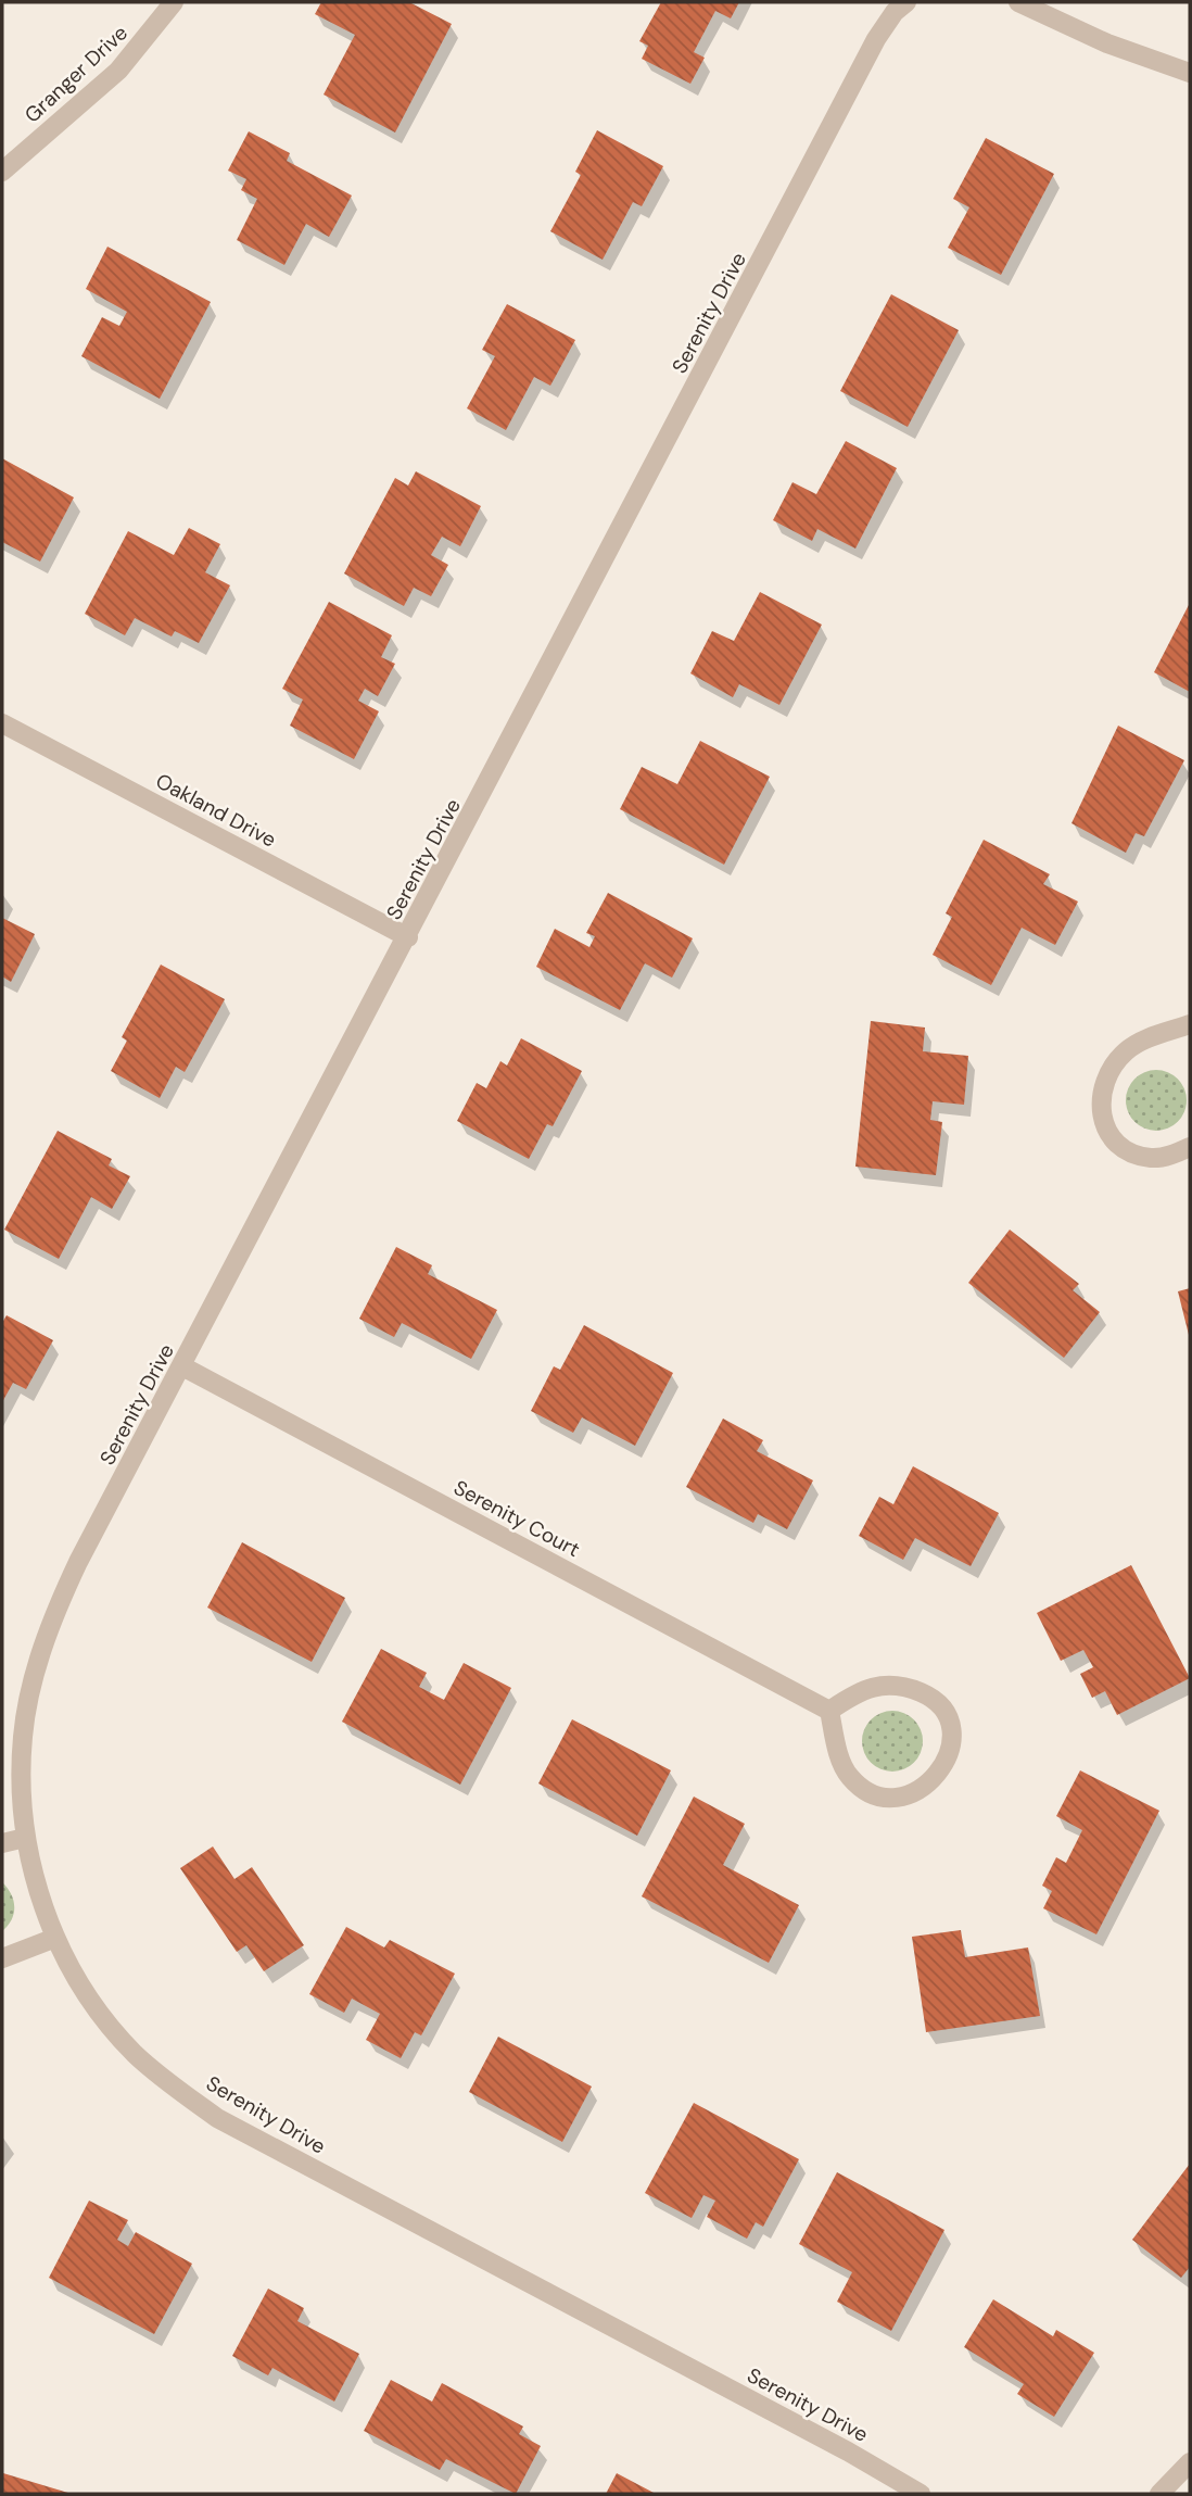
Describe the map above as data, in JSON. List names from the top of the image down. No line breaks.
{"streets":{"street":["Granger Drive","Serenity Drive","Oakland Drive","Serenity Court"]},"crossings":[["Serenity Drive","Oakland Drive"],["Serenity Drive","Serenity Court"]]}
